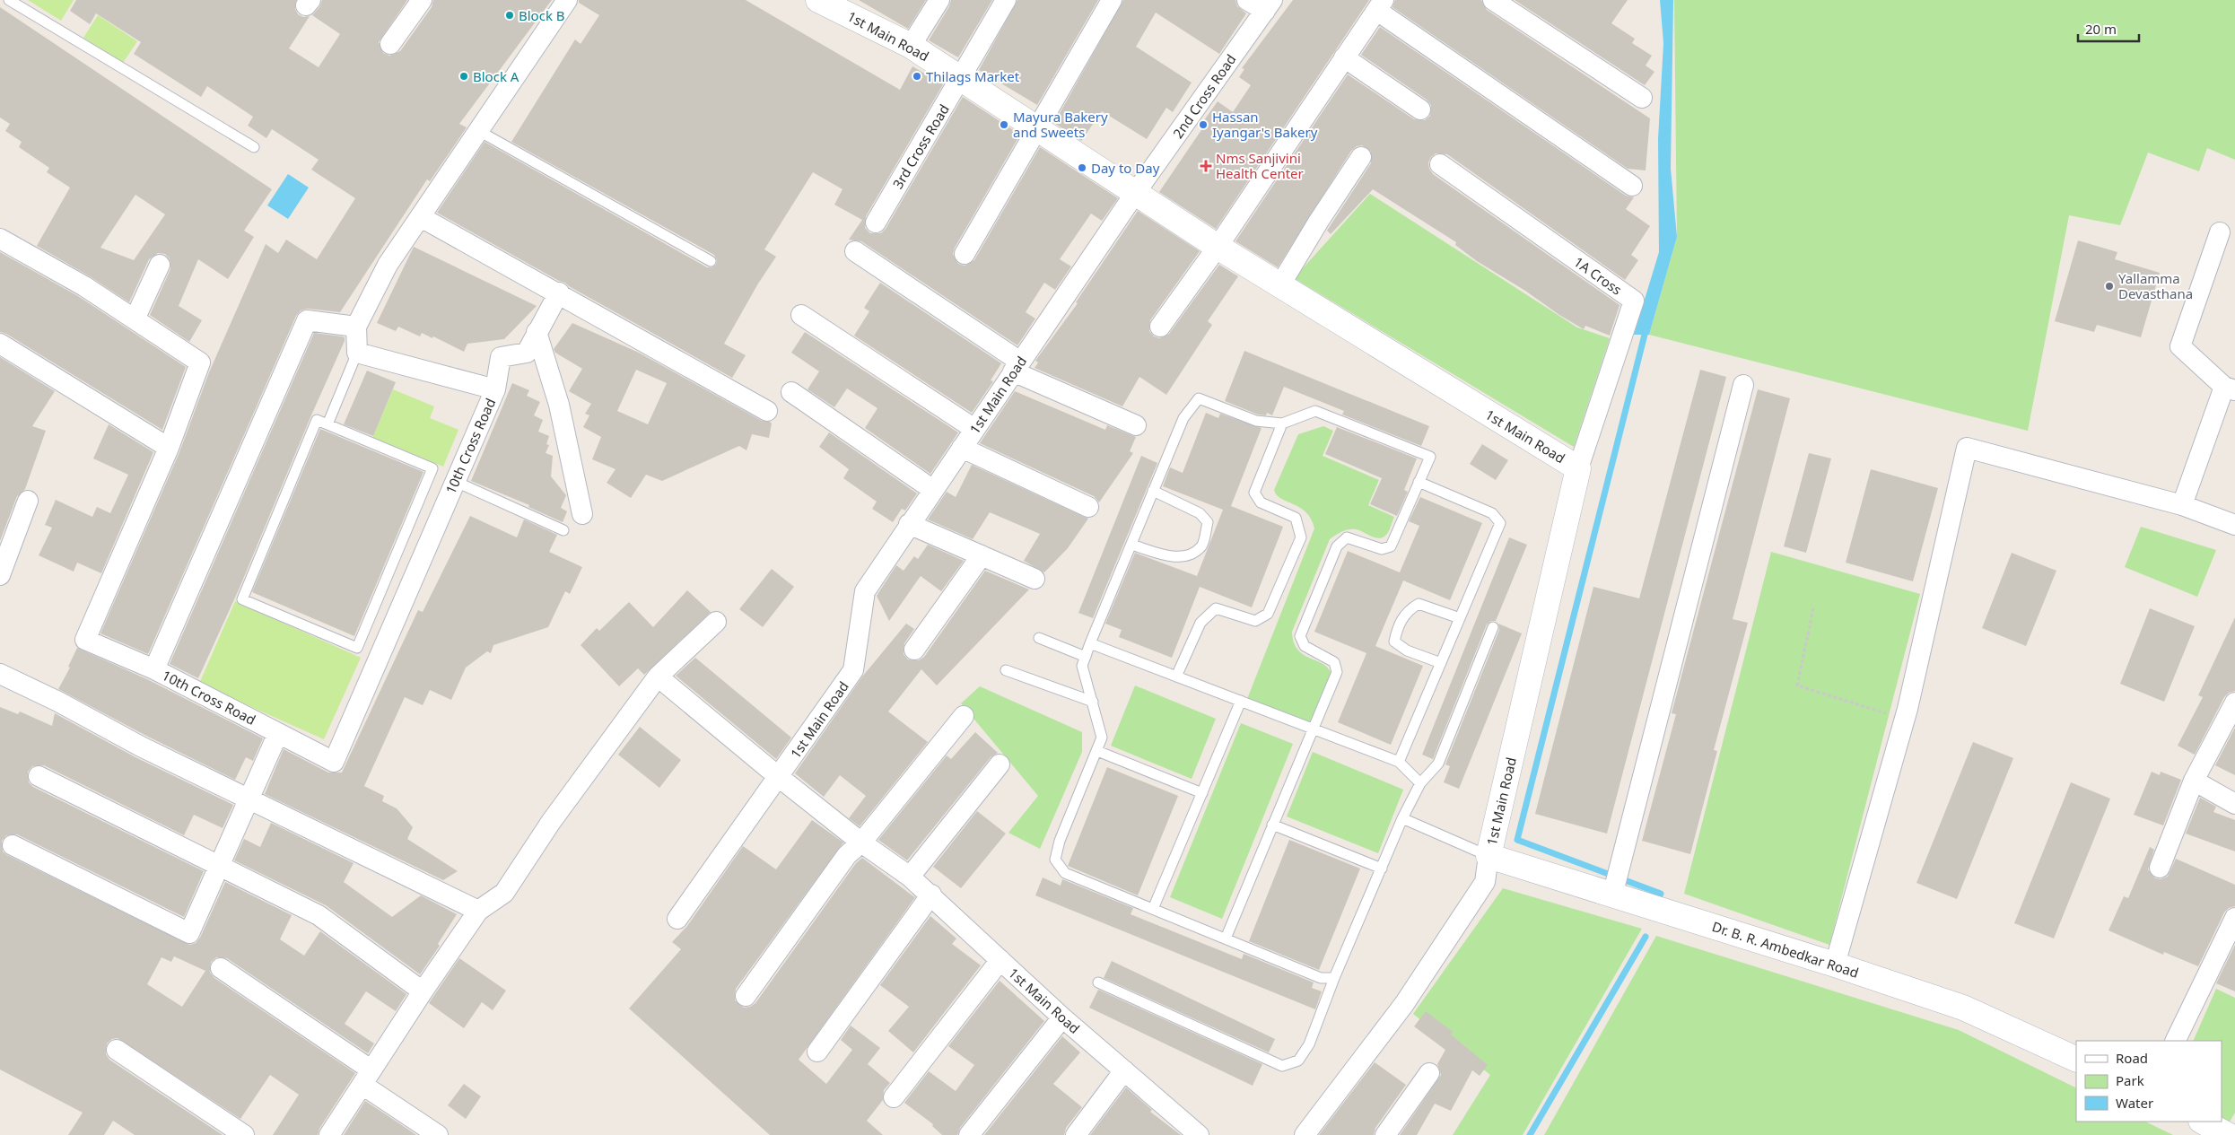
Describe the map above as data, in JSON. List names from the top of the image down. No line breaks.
{"streets":{"street":["1st Main Road","2nd Cross Road","3rd Cross Road","1A Cross","10th Cross Road","Dr. B. R. Ambedkar Road"]},"crossings":[["1st Main Road","2nd Cross Road"],["1st Main Road","3rd Cross Road"],["1st Main Road","1A Cross"],["1st Main Road","Dr. B. R. Ambedkar Road"]],"places":{"other":["Block B","Block A","Thilags Market","Mayura Bakery and Sweets","Hassan Iyangar's Bakery","Day to Day","Yallamma Devasthana"],"health":["Nms Sanjivini Health Center"]},"legend":["Road","Park","Water"],"scale_bar":"20 m"}
